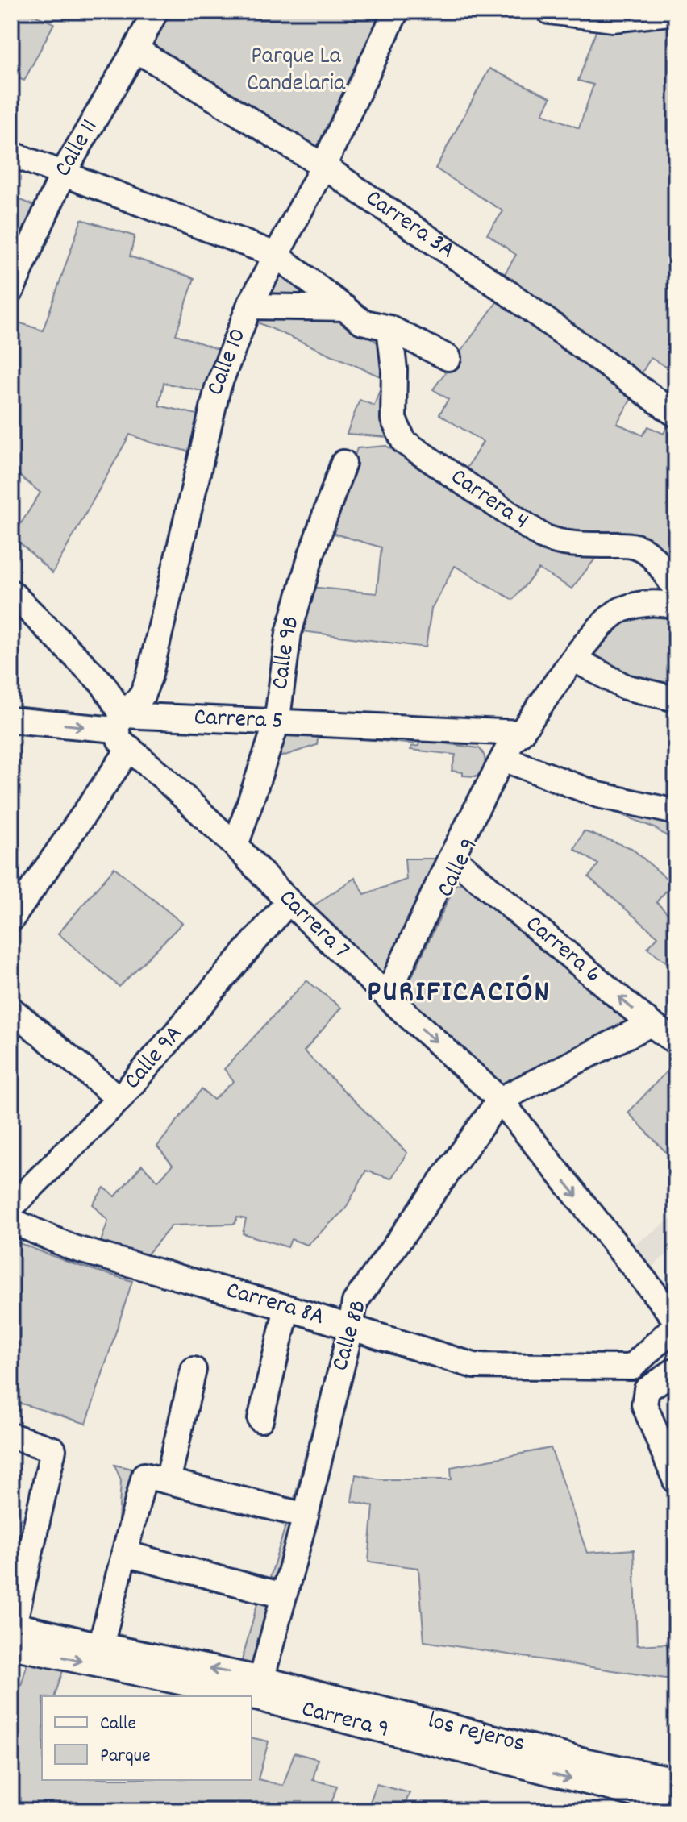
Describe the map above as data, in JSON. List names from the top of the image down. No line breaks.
{"streets":{"street":["Calle 11","Carrera 3A","Calle 10","Carrera 4","Calle 9B","Carrera 5","Calle 9","Carrera 7","Carrera 6","Calle 9A","Carrera 8A","Calle 8B","Carrera 9","los rejeros"]},"crossings":[["Calle 11","Carrera 3A"],["Carrera 3A","Calle 10"],["Calle 10","Carrera 5"],["Calle 10","Carrera 7"],["Calle 9B","Carrera 5"],["Calle 9B","Carrera 7"],["Carrera 5","Calle 9"],["Carrera 5","Carrera 7"],["Calle 9","Carrera 7"],["Calle 9","Carrera 6"],["Carrera 7","Calle 9A"],["Carrera 7","Calle 8B"],["Carrera 6","Calle 8B"],["Carrera 8A","Calle 8B"],["Calle 8B","Carrera 9"],["Calle 8B","los rejeros"],["Carrera 9","los rejeros"]],"one_way":["Carrera 7"],"districts":["PURIFICACIÓN"],"parks":["Parque La Candelaria"],"legend":["Calle","Parque"]}
